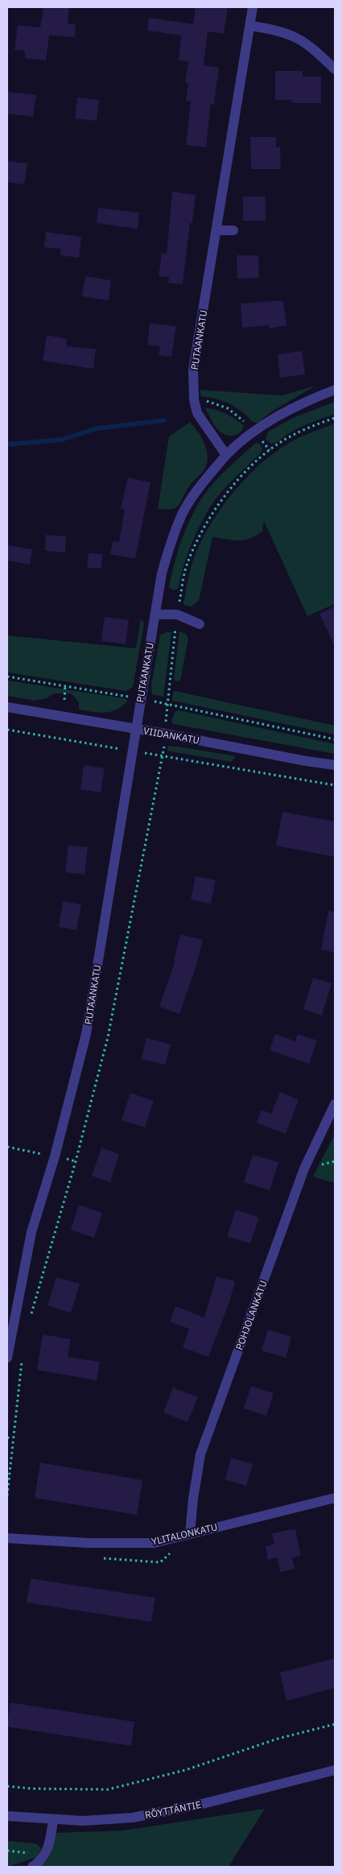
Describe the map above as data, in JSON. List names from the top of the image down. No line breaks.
{"streets":{"street":["PUTAANKATU","VIIDANKATU","POHJOLANKATU","YLITALONKATU","RÖYTTÄNTIE"]},"crossings":[["PUTAANKATU","VIIDANKATU"],["POHJOLANKATU","YLITALONKATU"]]}
